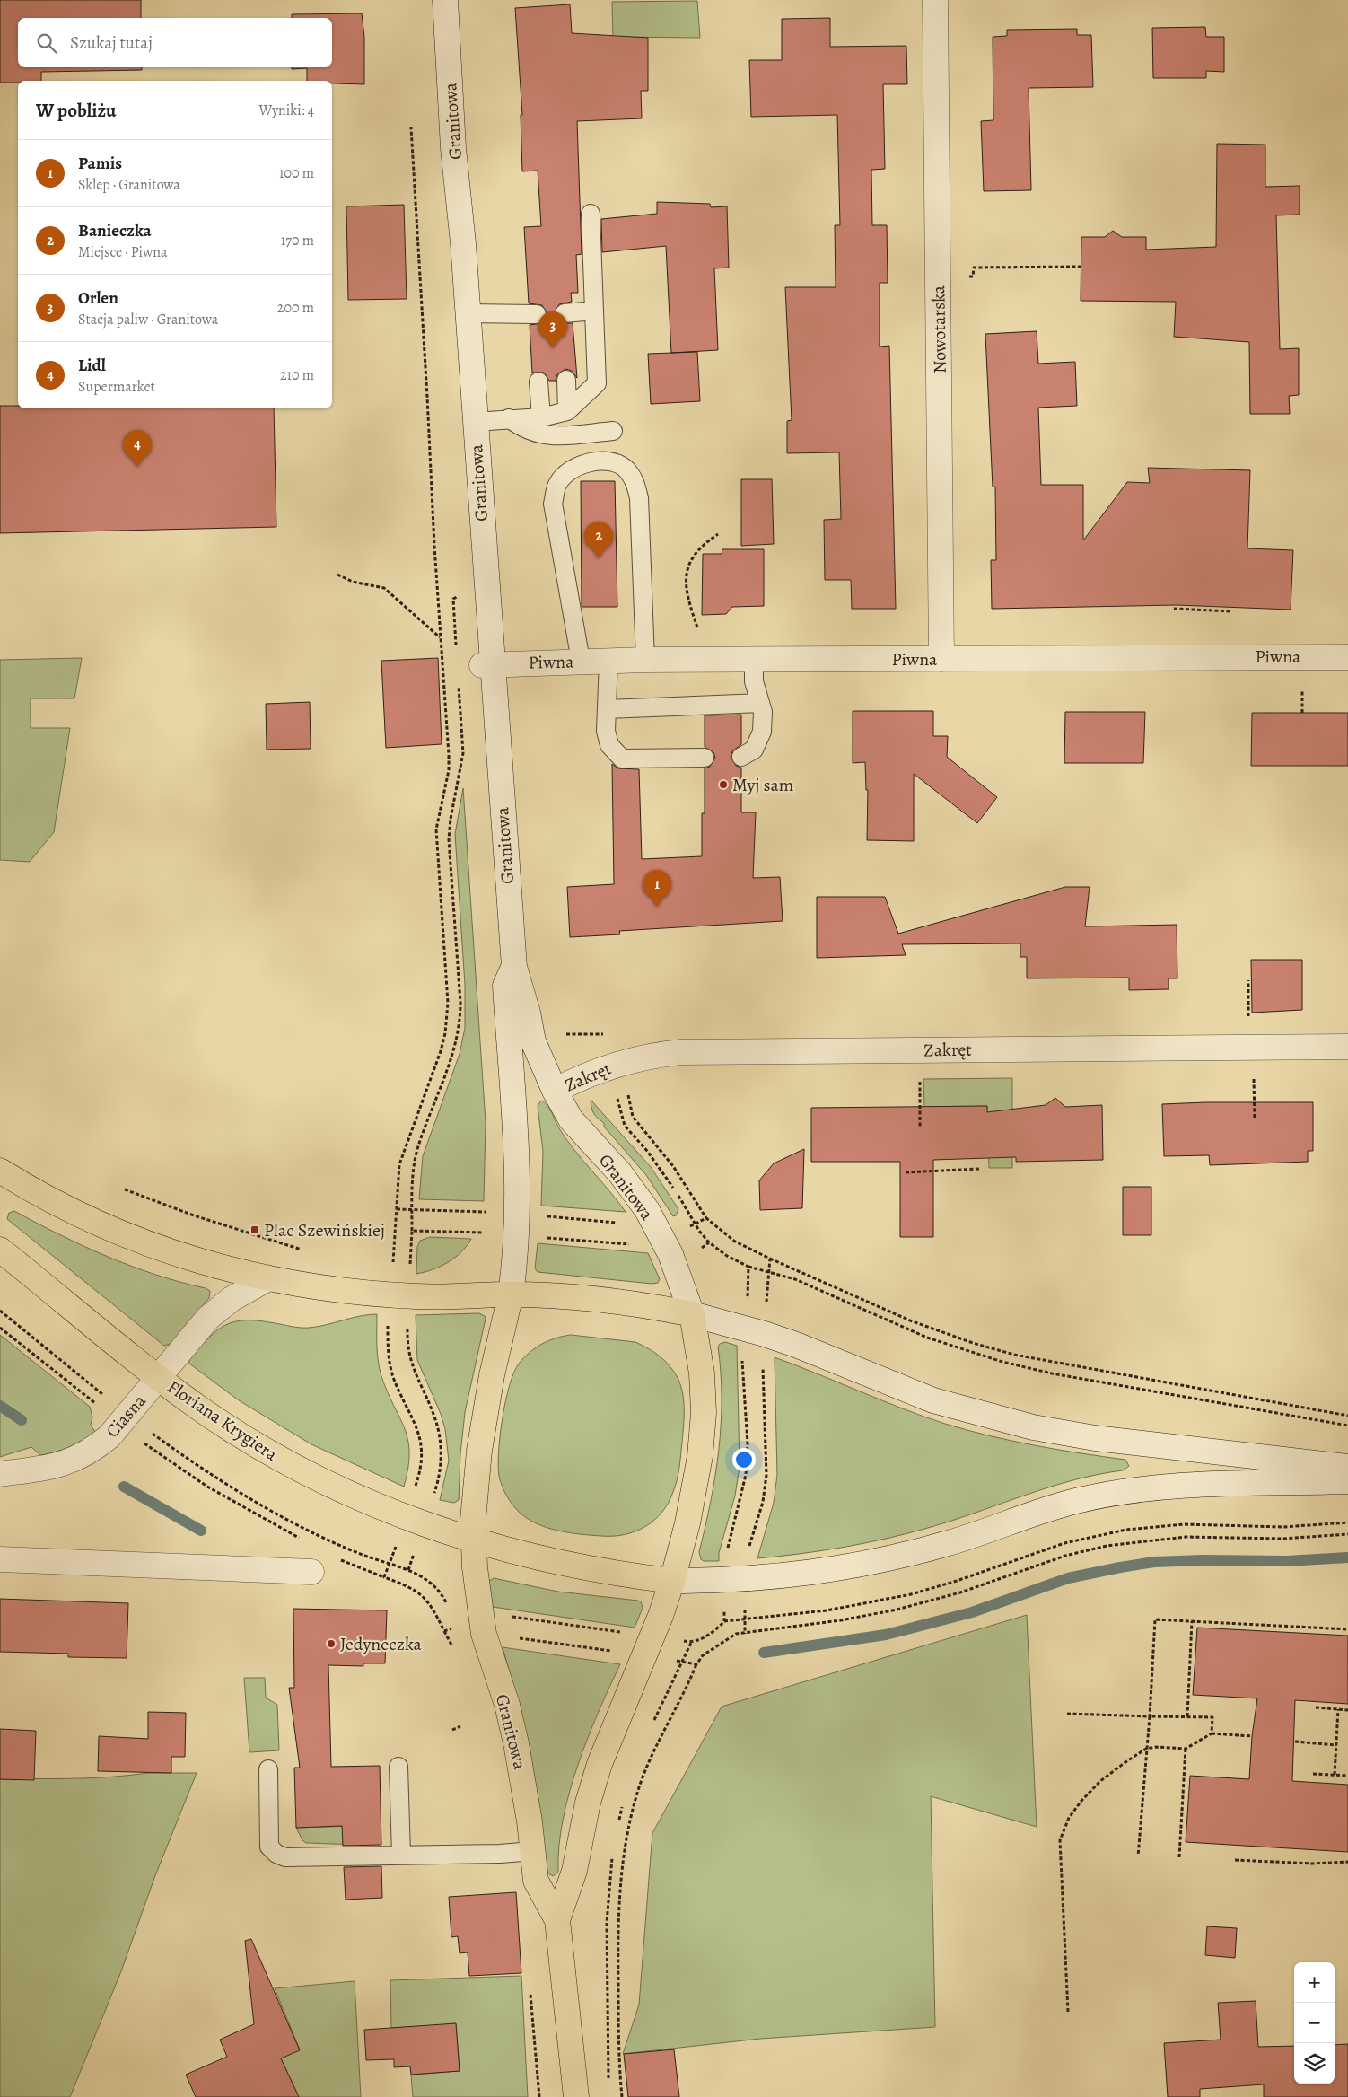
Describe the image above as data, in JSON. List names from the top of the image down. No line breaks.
{"streets":{"main road":["Granitowa","Floriana Krygiera"],"street":["Nowotarska","Piwna","Zakręt","Ciasna"]},"crossings":[["Granitowa","Piwna"],["Granitowa","Zakręt"],["Granitowa","Floriana Krygiera"],["Nowotarska","Piwna"],["Ciasna","Floriana Krygiera"]],"places":{"other":["Myj sam","Jedyneczka"],"transit":["Plac Szewińskiej"]},"page":{"search":"Szukaj tutaj","heading":["W pobliżu","Wyniki: 4"],"list":[{"mark":"1","name":"Pamis","note":"Sklep · Granitowa","value":"100 m"},{"mark":"2","name":"Banieczka","note":"Miejsce · Piwna","value":"170 m"},{"mark":"3","name":"Orlen","note":"Stacja paliw · Granitowa","value":"200 m"},{"mark":"4","name":"Lidl","note":"Supermarket","value":"210 m"}],"pins":["3","4","2","1"],"map_buttons":["+","−"]}}
